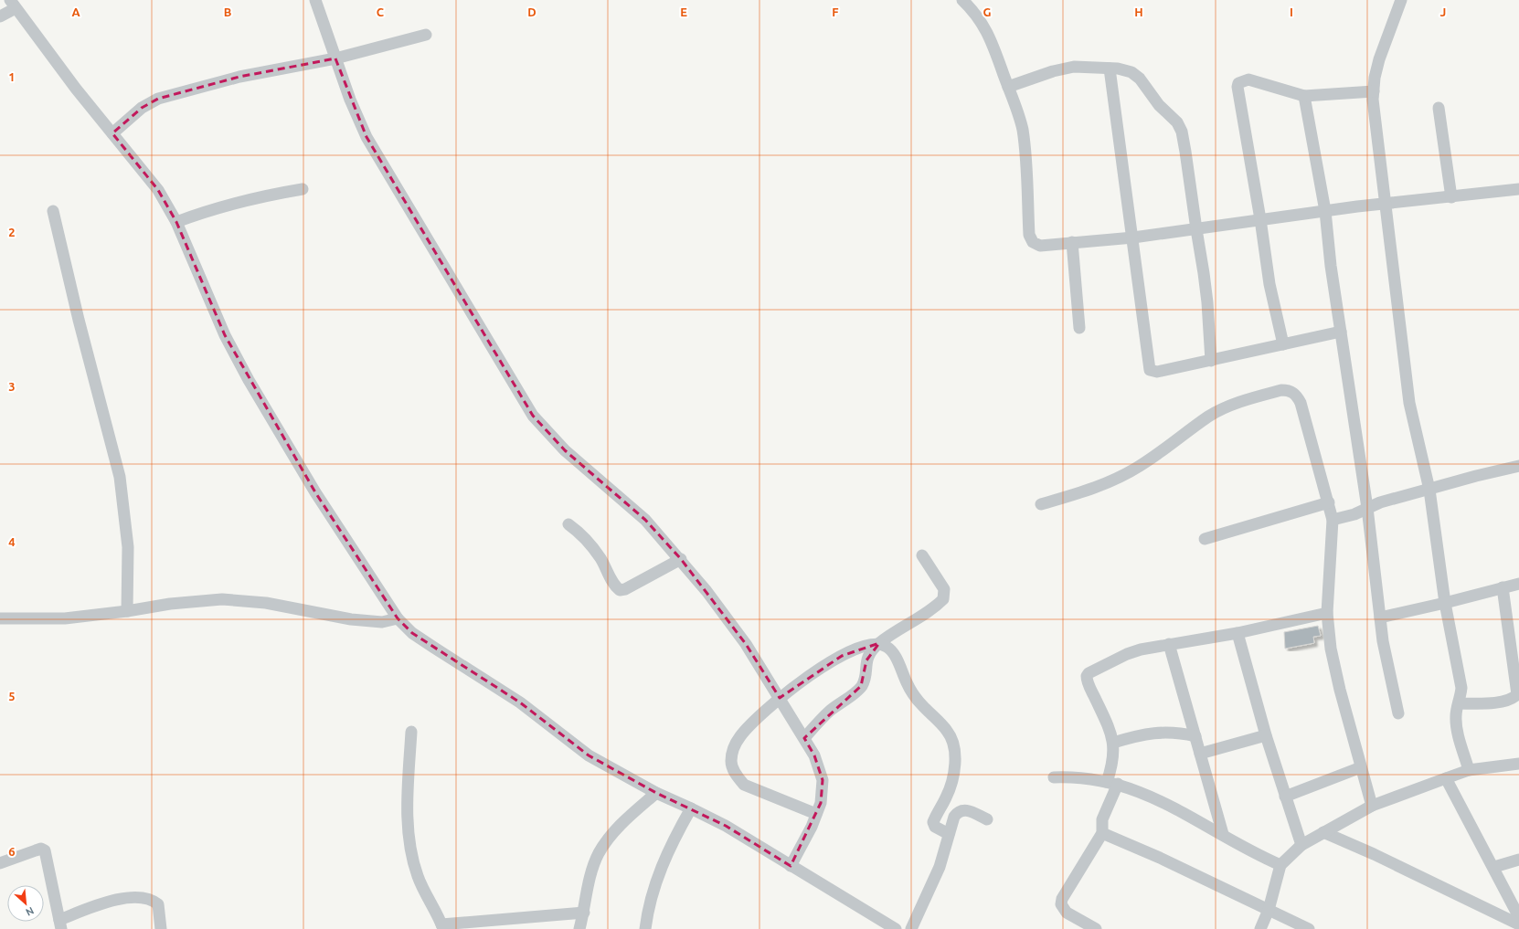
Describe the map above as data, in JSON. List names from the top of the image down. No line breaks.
{"north":"bottom right","grid":{"columns":["A","B","C","D","E","F","G","H","I","J"],"rows":["1","2","3","4","5","6"]}}
